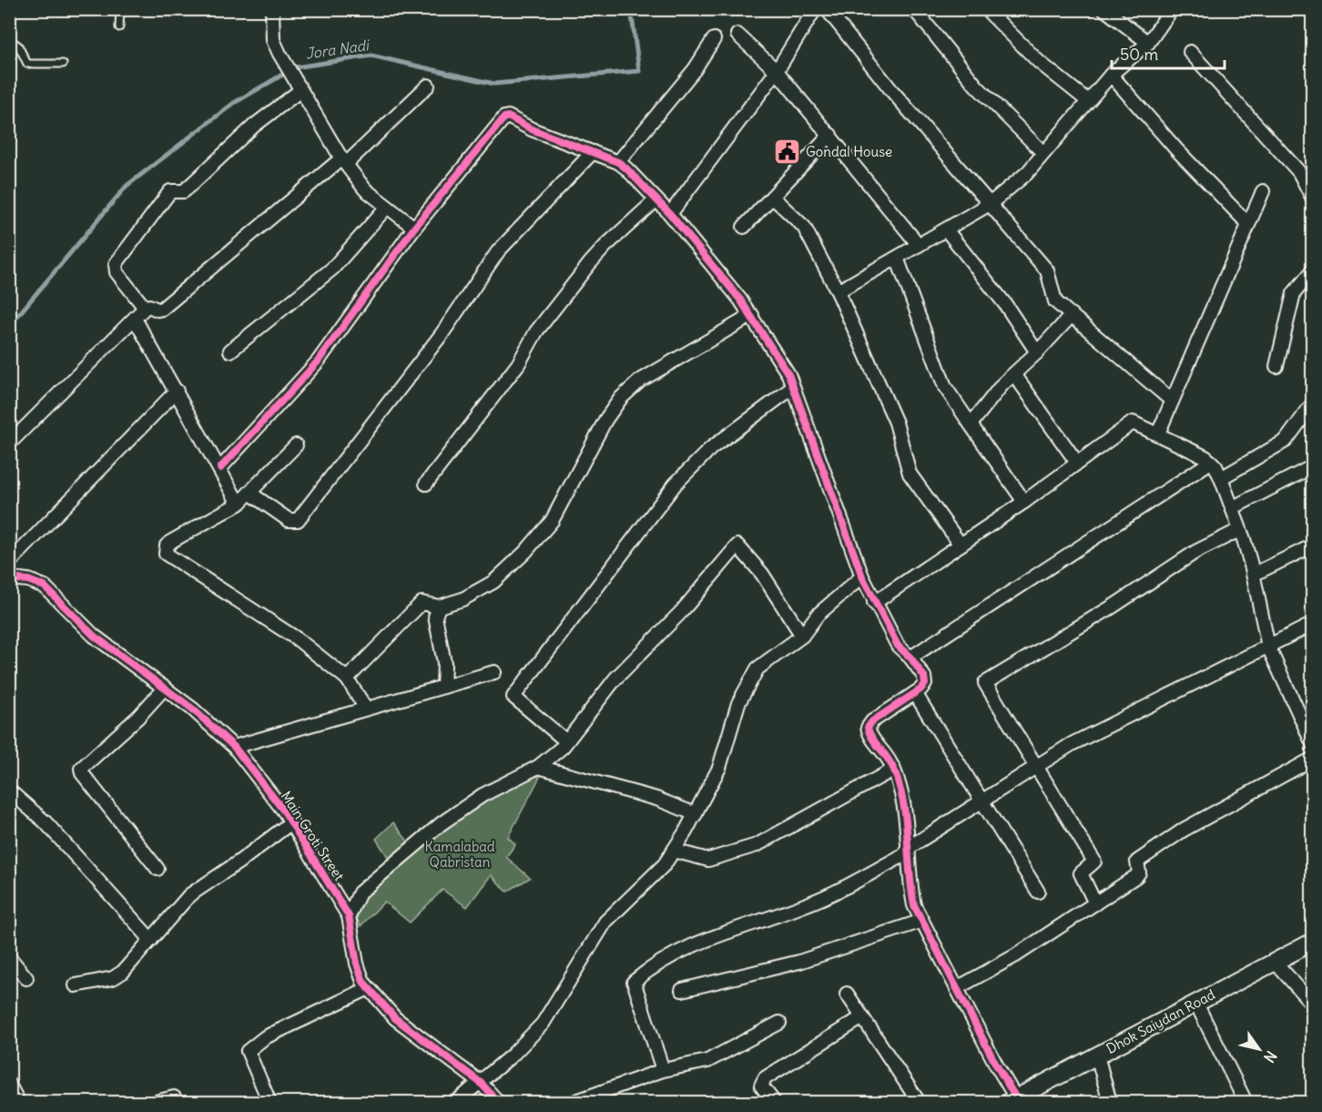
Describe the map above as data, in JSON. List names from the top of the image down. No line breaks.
{"streets":{"main road":["Dhok Saiydan Road"],"street":["Main Groti Street"]},"water":["Jora Nadi"],"parks":["Kamalabad Qabristan"],"places":{"public building":["Gondal House"]},"scale_bar":"50 m","north":"bottom right"}
